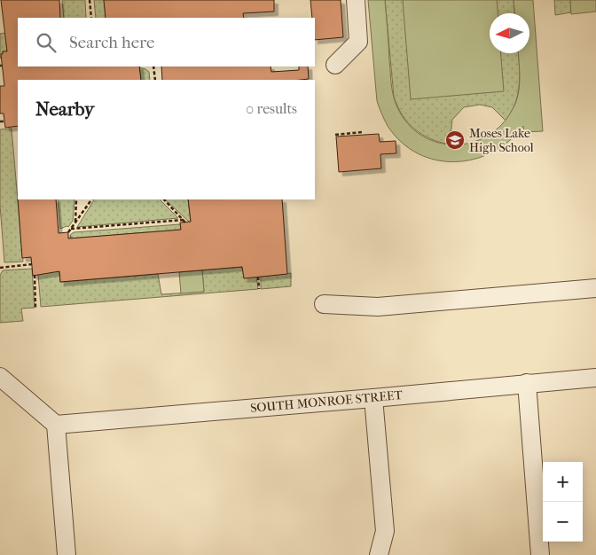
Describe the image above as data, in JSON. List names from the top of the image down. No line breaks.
{"streets":{"street":["SOUTH MONROE STREET"]},"places":{"school or university":["Moses Lake High School"]},"north":"left","page":{"search":"Search here","heading":["Nearby","0 results"],"map_buttons":["+","−"]}}
